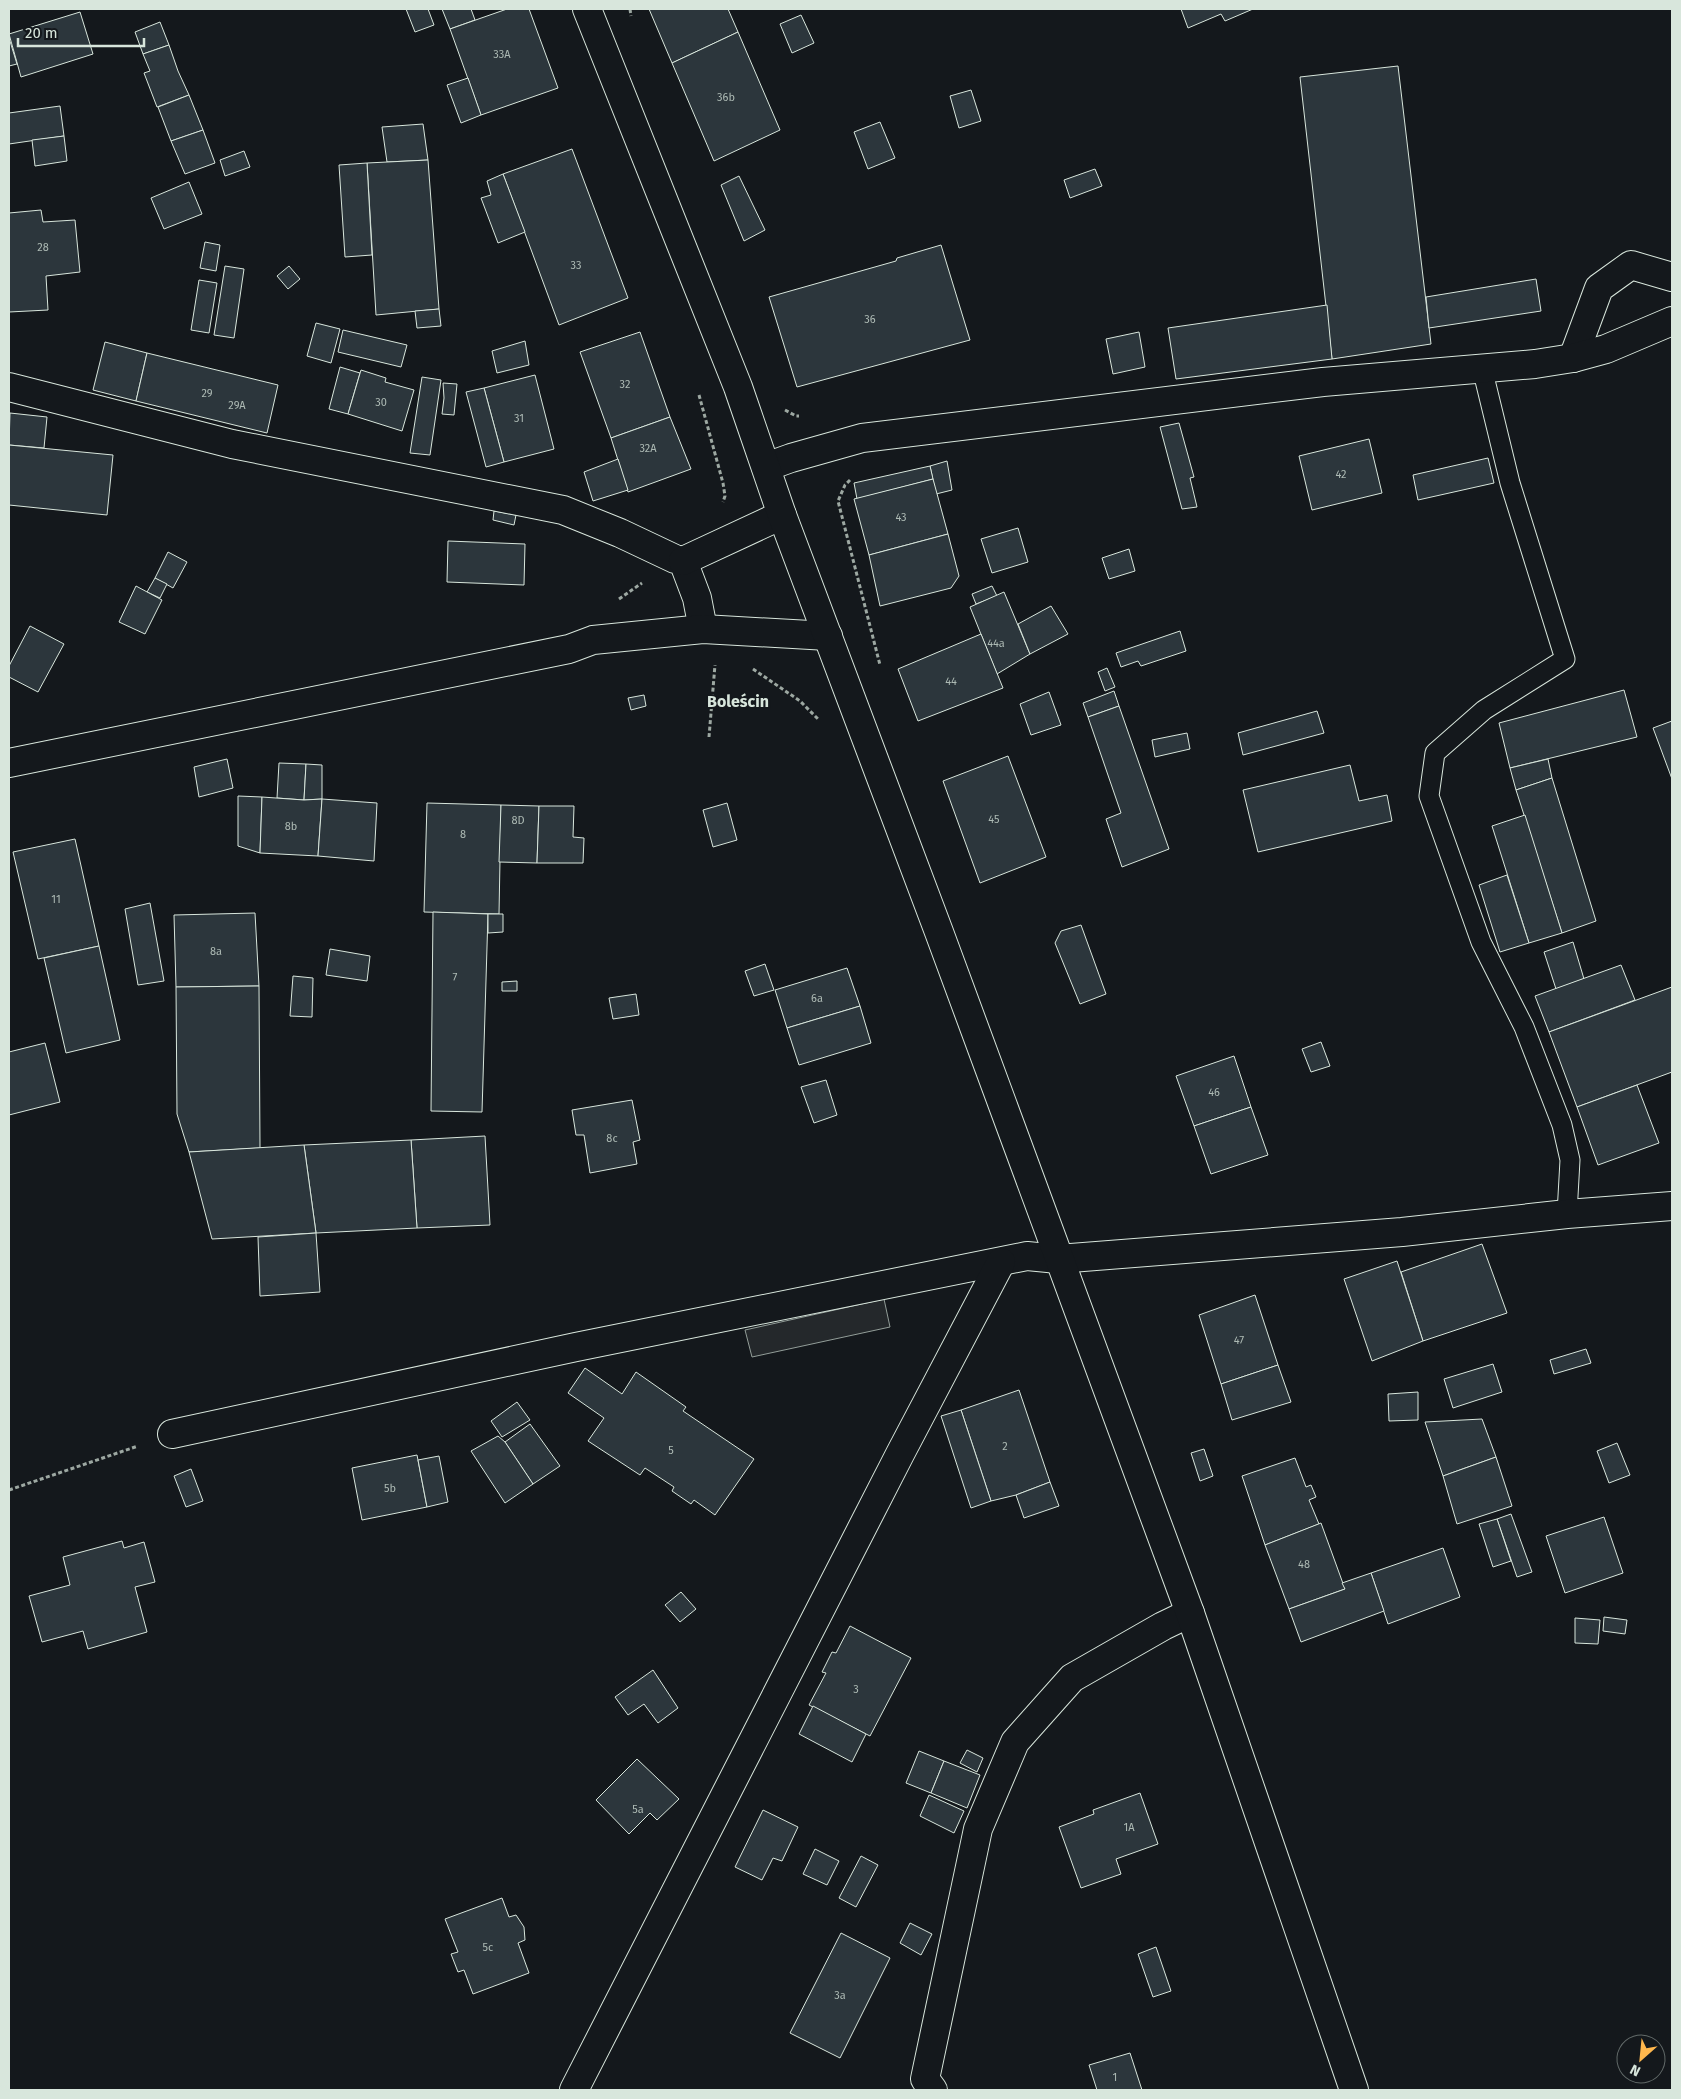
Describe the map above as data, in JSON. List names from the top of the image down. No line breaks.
{"districts":["Boleścin"],"house_numbers":["33A","36b","28","33","36","32","29","30","29A","31","32A","42","43","44a","44","45","8D","8b","8","11","8a","7","6a","46","8c","47","2","5","5b","48","3","5a","1A","5c","3a","1"],"scale_bar":"20 m","north":"bottom left"}
